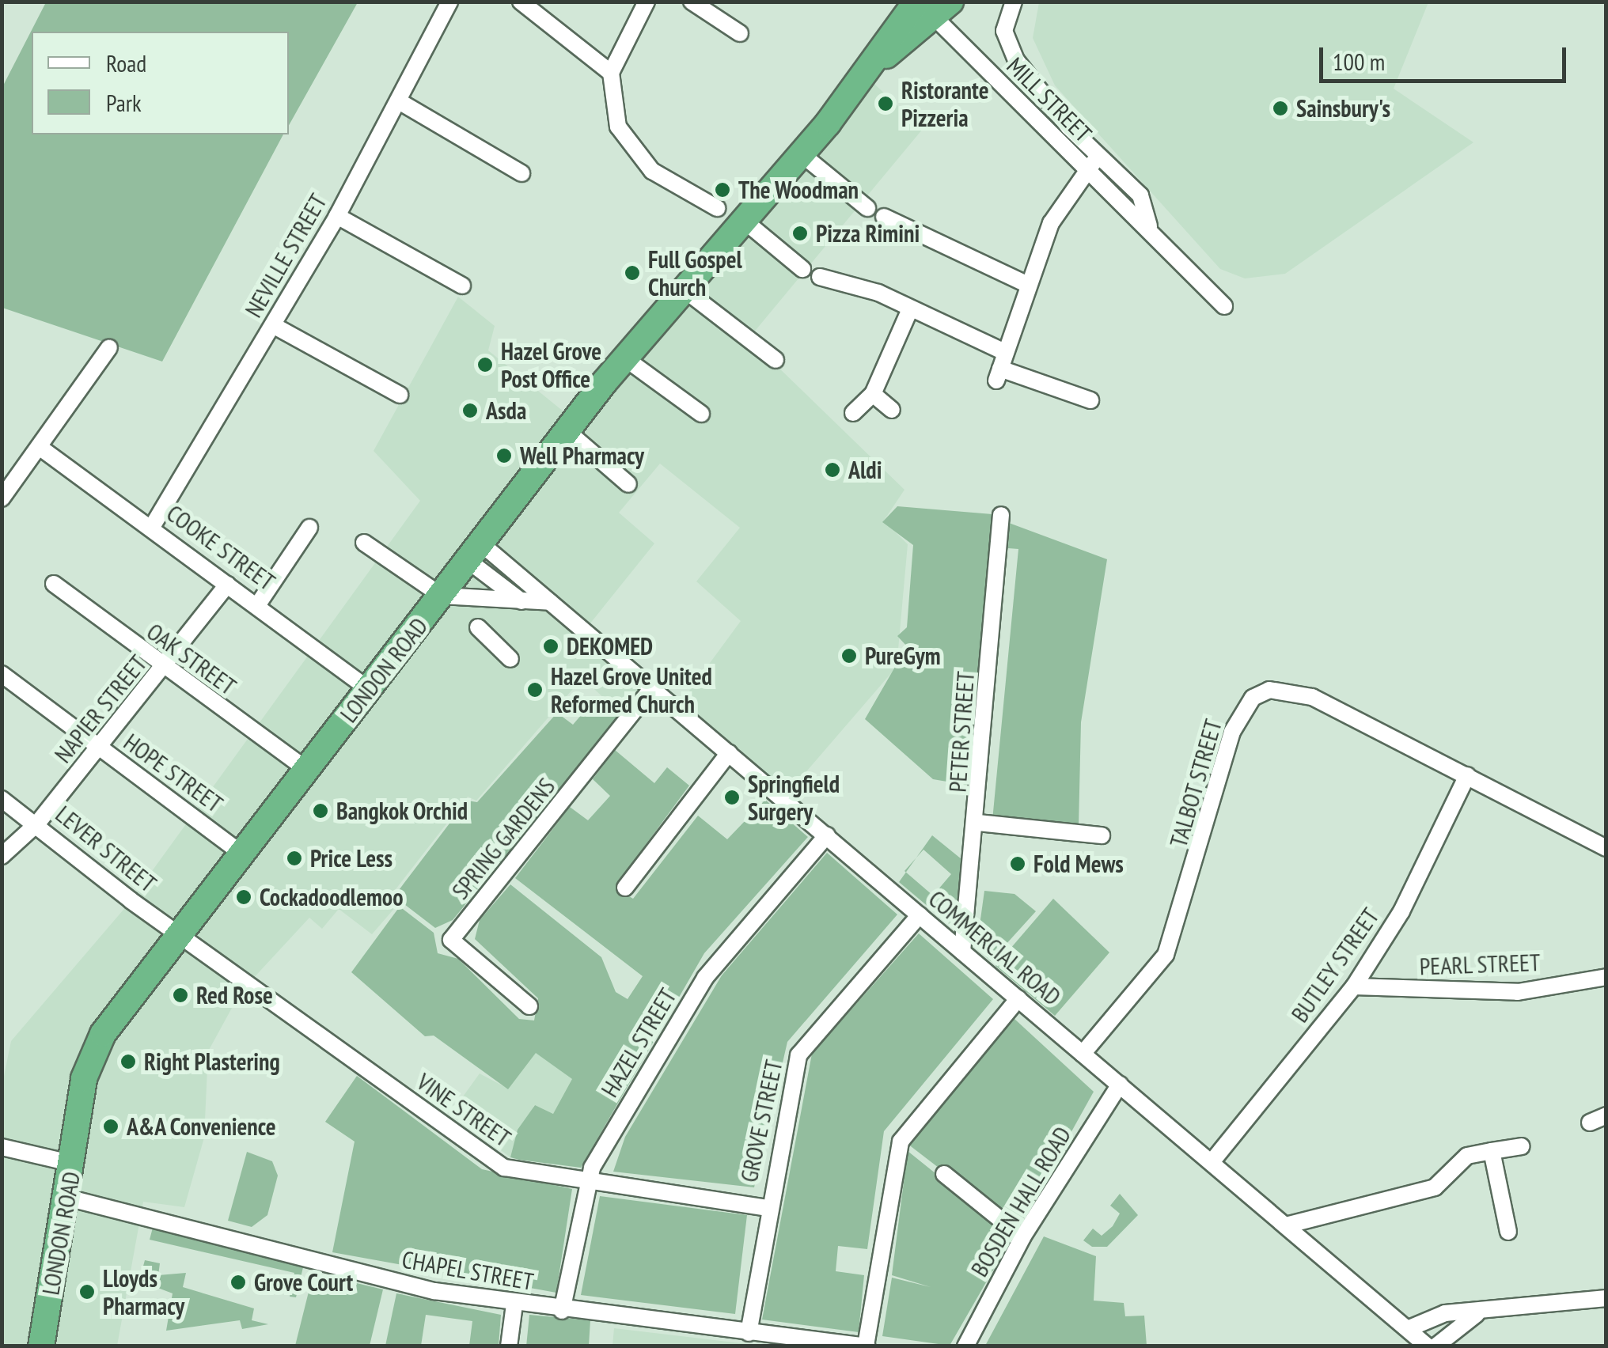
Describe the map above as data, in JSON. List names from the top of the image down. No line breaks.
{"streets":{"highway":["LONDON ROAD"],"street":["MILL STREET","NEVILLE STREET","COOKE STREET","OAK STREET","NAPIER STREET","PETER STREET","HOPE STREET","TALBOT STREET","SPRING GARDENS","LEVER STREET","COMMERCIAL ROAD","PEARL STREET","BUTLEY STREET","HAZEL STREET","VINE STREET","GROVE STREET","BOSDEN HALL ROAD","CHAPEL STREET"]},"crossings":[["MILL STREET","LONDON ROAD"],["NEVILLE STREET","COOKE STREET"],["COOKE STREET","LONDON ROAD"],["COOKE STREET","NAPIER STREET"],["OAK STREET","LONDON ROAD"],["OAK STREET","NAPIER STREET"],["LONDON ROAD","HOPE STREET"],["LONDON ROAD","LEVER STREET"],["LONDON ROAD","COMMERCIAL ROAD"],["LONDON ROAD","VINE STREET"],["LONDON ROAD","CHAPEL STREET"],["NAPIER STREET","HOPE STREET"],["NAPIER STREET","LEVER STREET"],["PETER STREET","COMMERCIAL ROAD"],["TALBOT STREET","COMMERCIAL ROAD"],["TALBOT STREET","BUTLEY STREET"],["SPRING GARDENS","COMMERCIAL ROAD"],["LEVER STREET","VINE STREET"],["COMMERCIAL ROAD","BUTLEY STREET"],["COMMERCIAL ROAD","HAZEL STREET"],["COMMERCIAL ROAD","GROVE STREET"],["COMMERCIAL ROAD","BOSDEN HALL ROAD"],["PEARL STREET","BUTLEY STREET"],["HAZEL STREET","VINE STREET"],["HAZEL STREET","CHAPEL STREET"],["VINE STREET","GROVE STREET"],["GROVE STREET","CHAPEL STREET"]],"places":["Ristorante Pizzeria","Sainsbury's","The Woodman","Pizza Rimini","Full Gospel Church","Hazel Grove Post Office","Asda","Well Pharmacy","Aldi","DEKOMED","PureGym","Hazel Grove United Reformed Church","Springfield Surgery","Bangkok Orchid","Price Less","Fold Mews","Cockadoodlemoo","Red Rose","Right Plastering","A&A Convenience","Grove Court","Lloyds Pharmacy"],"legend":["Road","Park"],"scale_bar":"100 m"}
